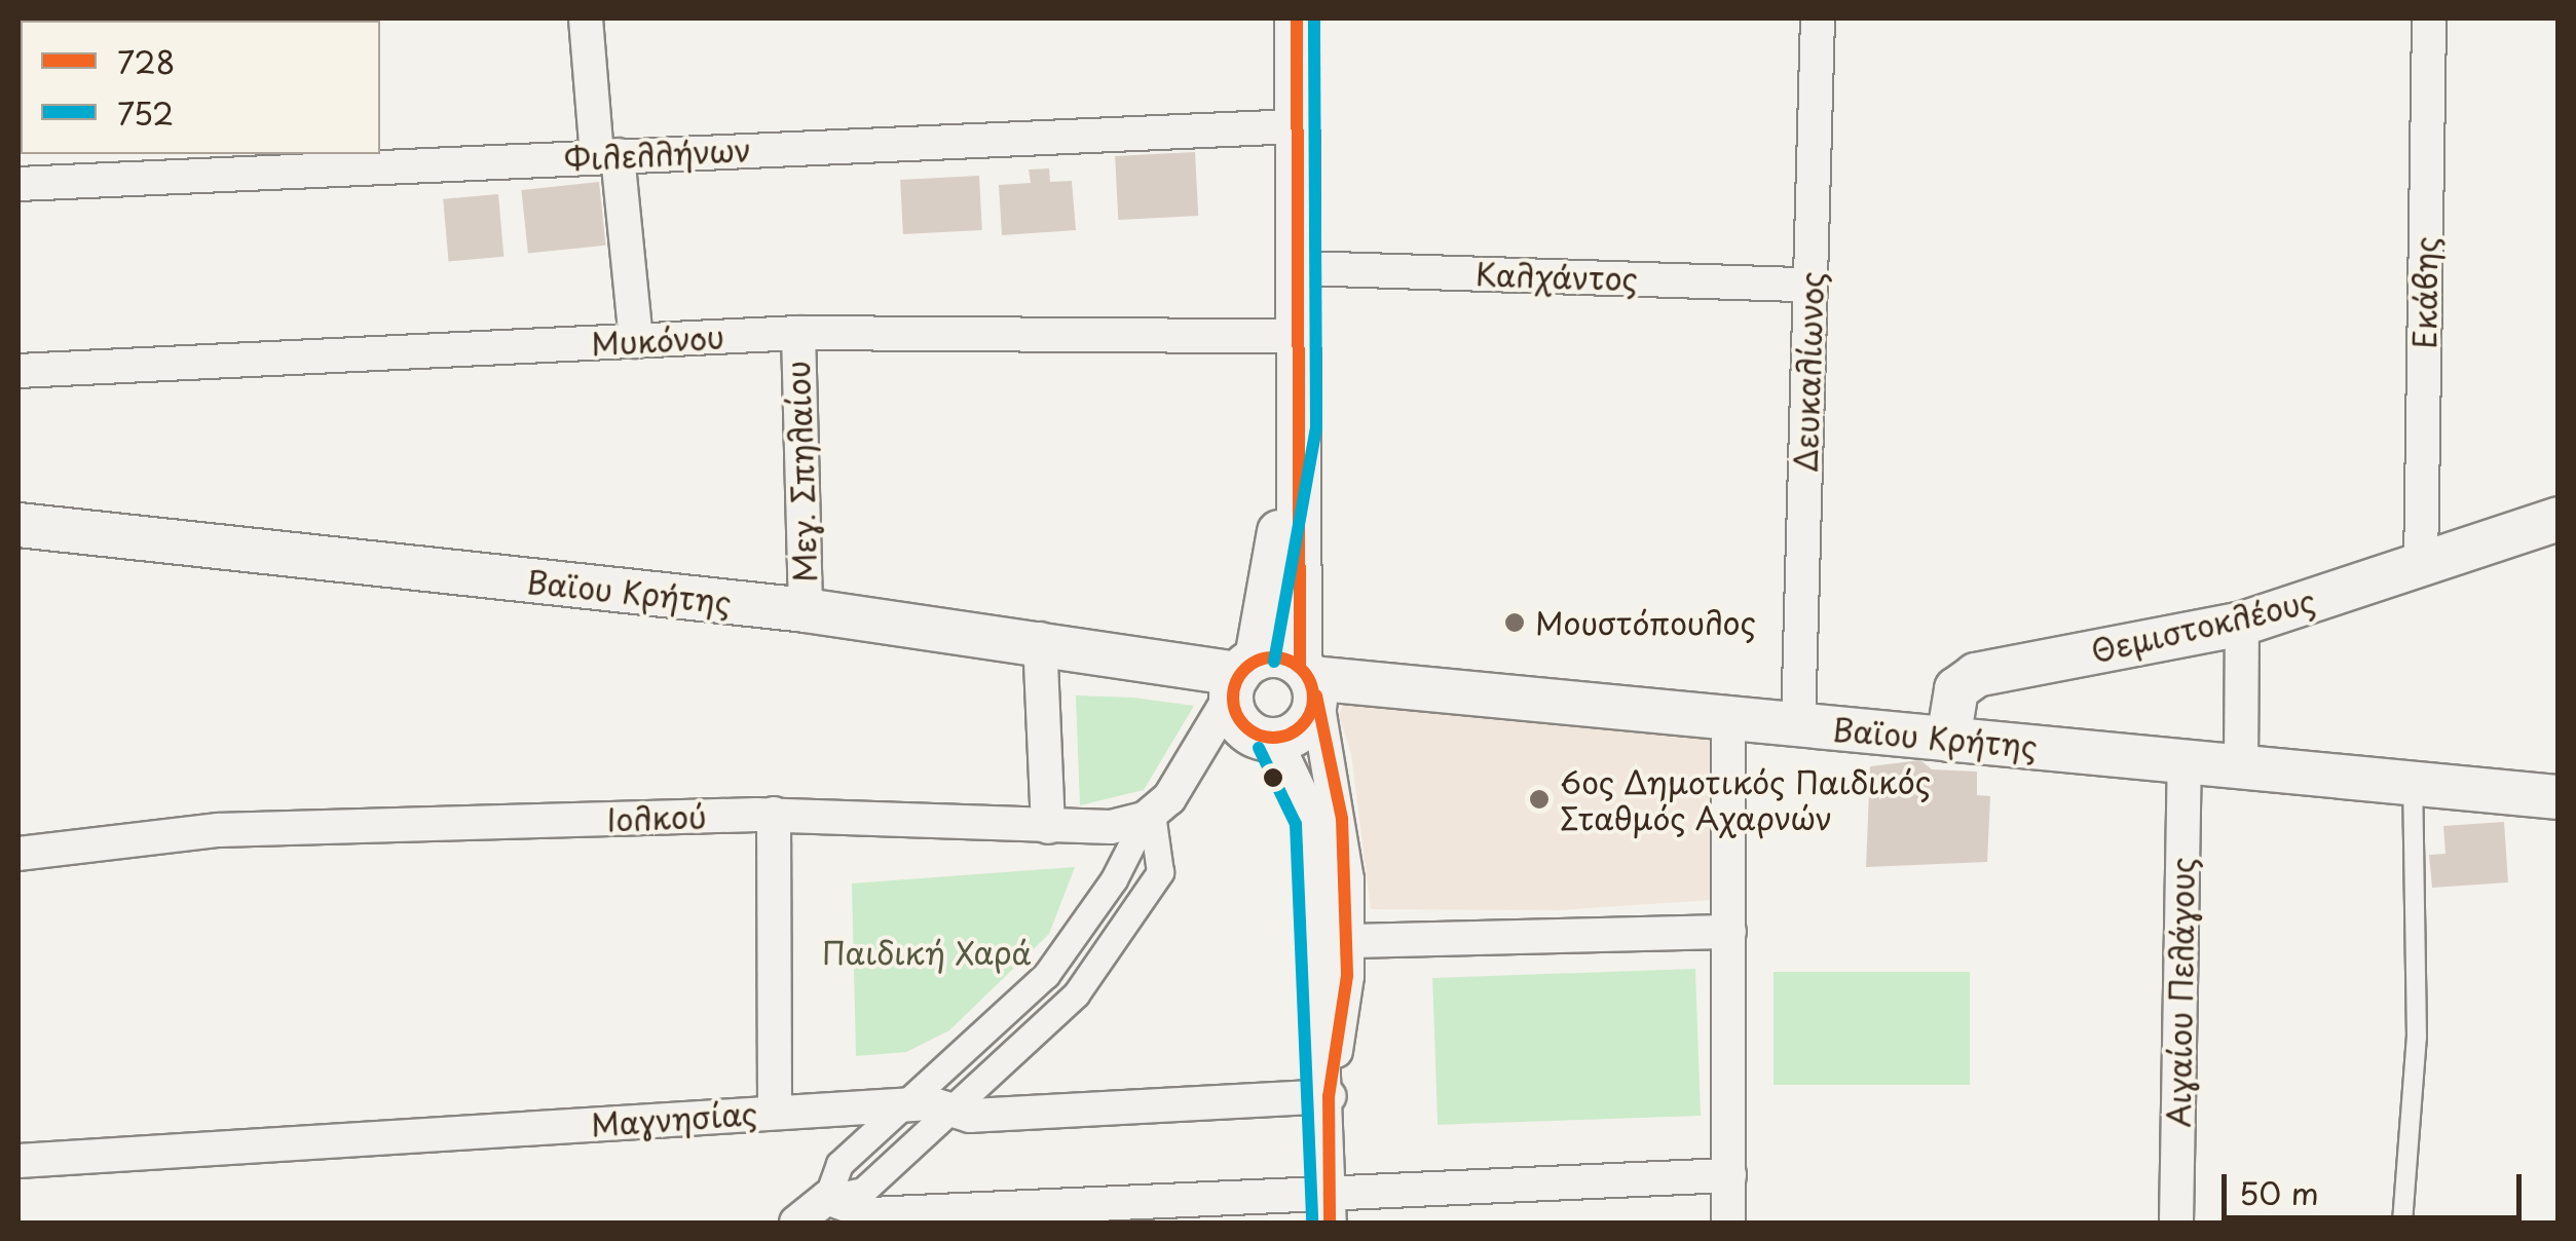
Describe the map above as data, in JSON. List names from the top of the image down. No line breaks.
{"streets":{"street":["Φιλελλήνων","Καλχάντος","Εκάβης","Μυκόνου","Δευκαλίωνος","Μεγ. Σπηλαίου","Βαϊου Κρήτης","Θεμιστοκλέους","Ιολκού","Αιγαίου Πελάγους","Μαγνησίας"]},"crossings":[["Καλχάντος","Δευκαλίωνος"],["Εκάβης","Θεμιστοκλέους"],["Μυκόνου","Μεγ. Σπηλαίου"],["Δευκαλίωνος","Βαϊου Κρήτης"],["Μεγ. Σπηλαίου","Βαϊου Κρήτης"],["Βαϊου Κρήτης","Θεμιστοκλέους"],["Βαϊου Κρήτης","Αιγαίου Πελάγους"]],"parks":["Παιδική Χαρά"],"places":["Μουστόπουλος","6ος Δημοτικός Παιδικός Σταθμός Αχαρνών"],"lines":["transit line 728","transit line 752"],"legend":["728","752"],"scale_bar":"50 m"}
